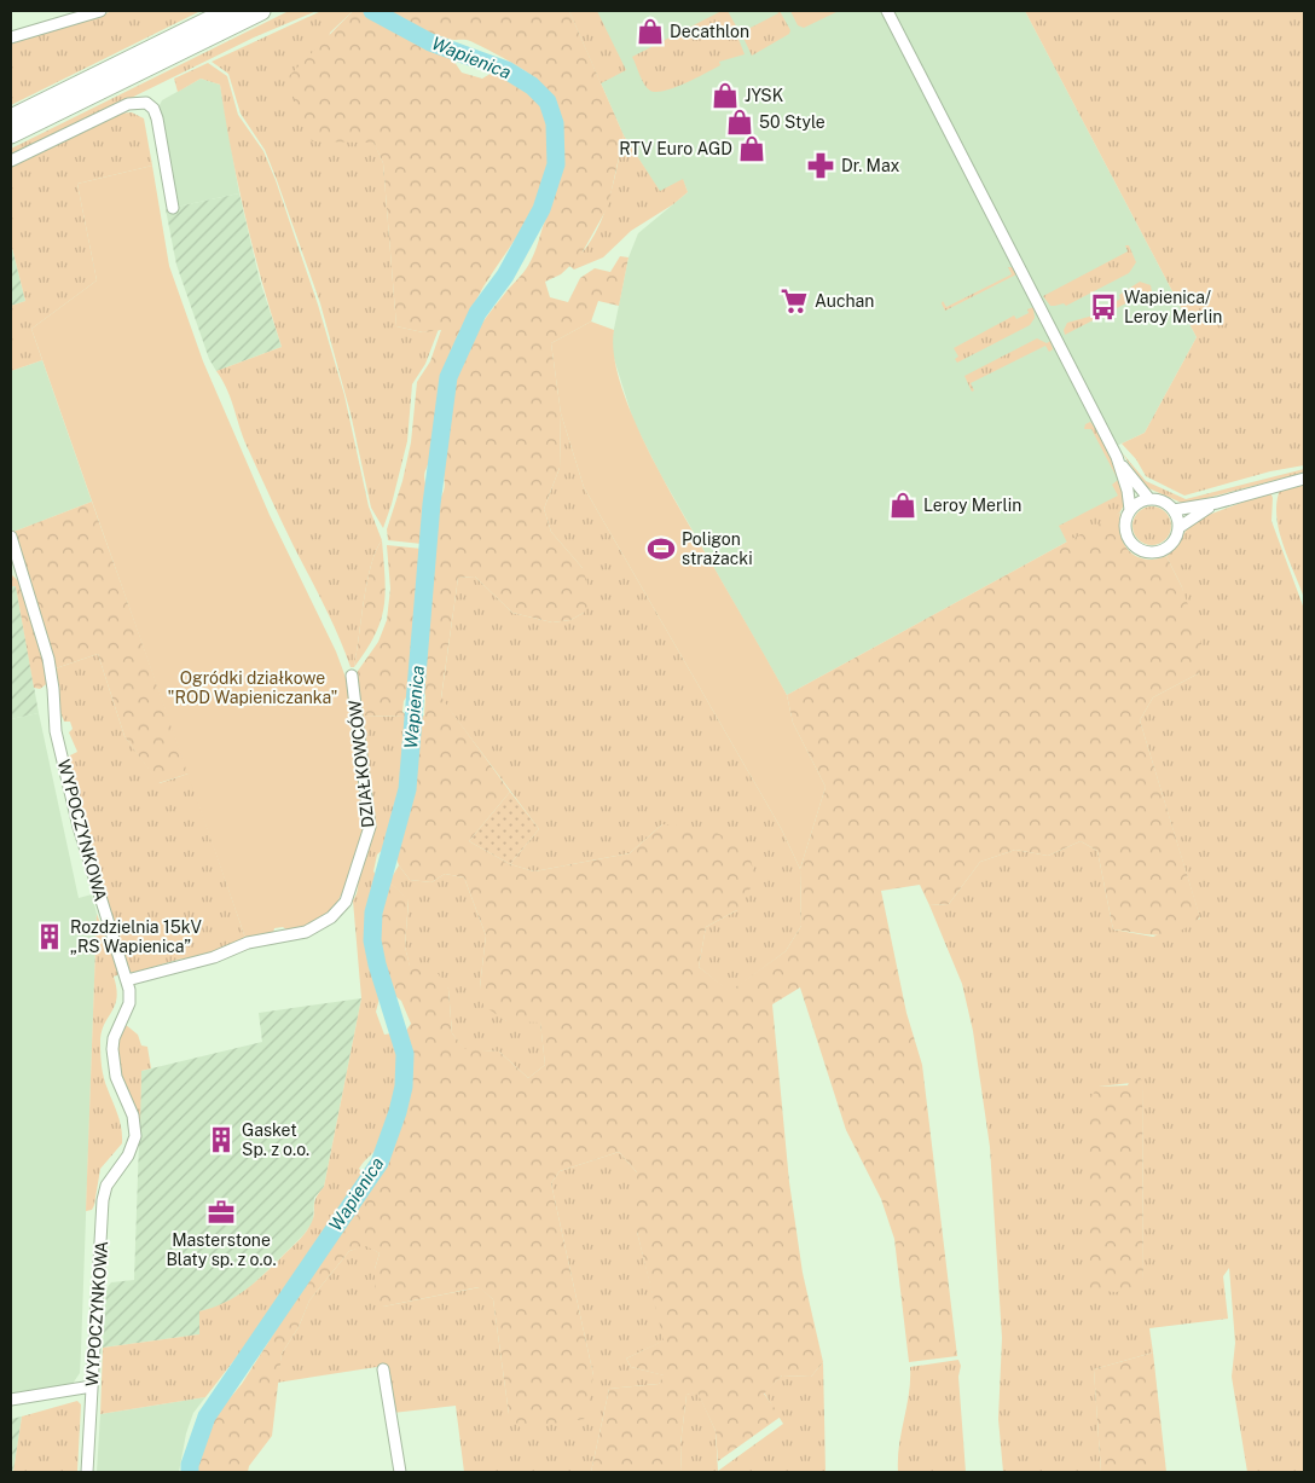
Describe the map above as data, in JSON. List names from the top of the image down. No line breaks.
{"streets":{"street":["DZIAŁKOWCÓW","WYPOCZYNKOWA"]},"crossings":[["DZIAŁKOWCÓW","WYPOCZYNKOWA"]],"water":["Wapienica"],"parks":["Ogródki działkowe \"ROD Wapieniczanka\""],"places":{"shop":["Decathlon","JYSK","50 Style","RTV Euro AGD","Leroy Merlin"],"pharmacy":["Dr. Max"],"supermarket":["Auchan"],"bus stop":["Wapienica/ Leroy Merlin"],"sports":["Poligon strażacki"],"building":["Rozdzielnia 15kV „RS Wapienica”","Gasket Sp. z o.o."],"office":["Masterstone Blaty sp. z o.o."]}}
